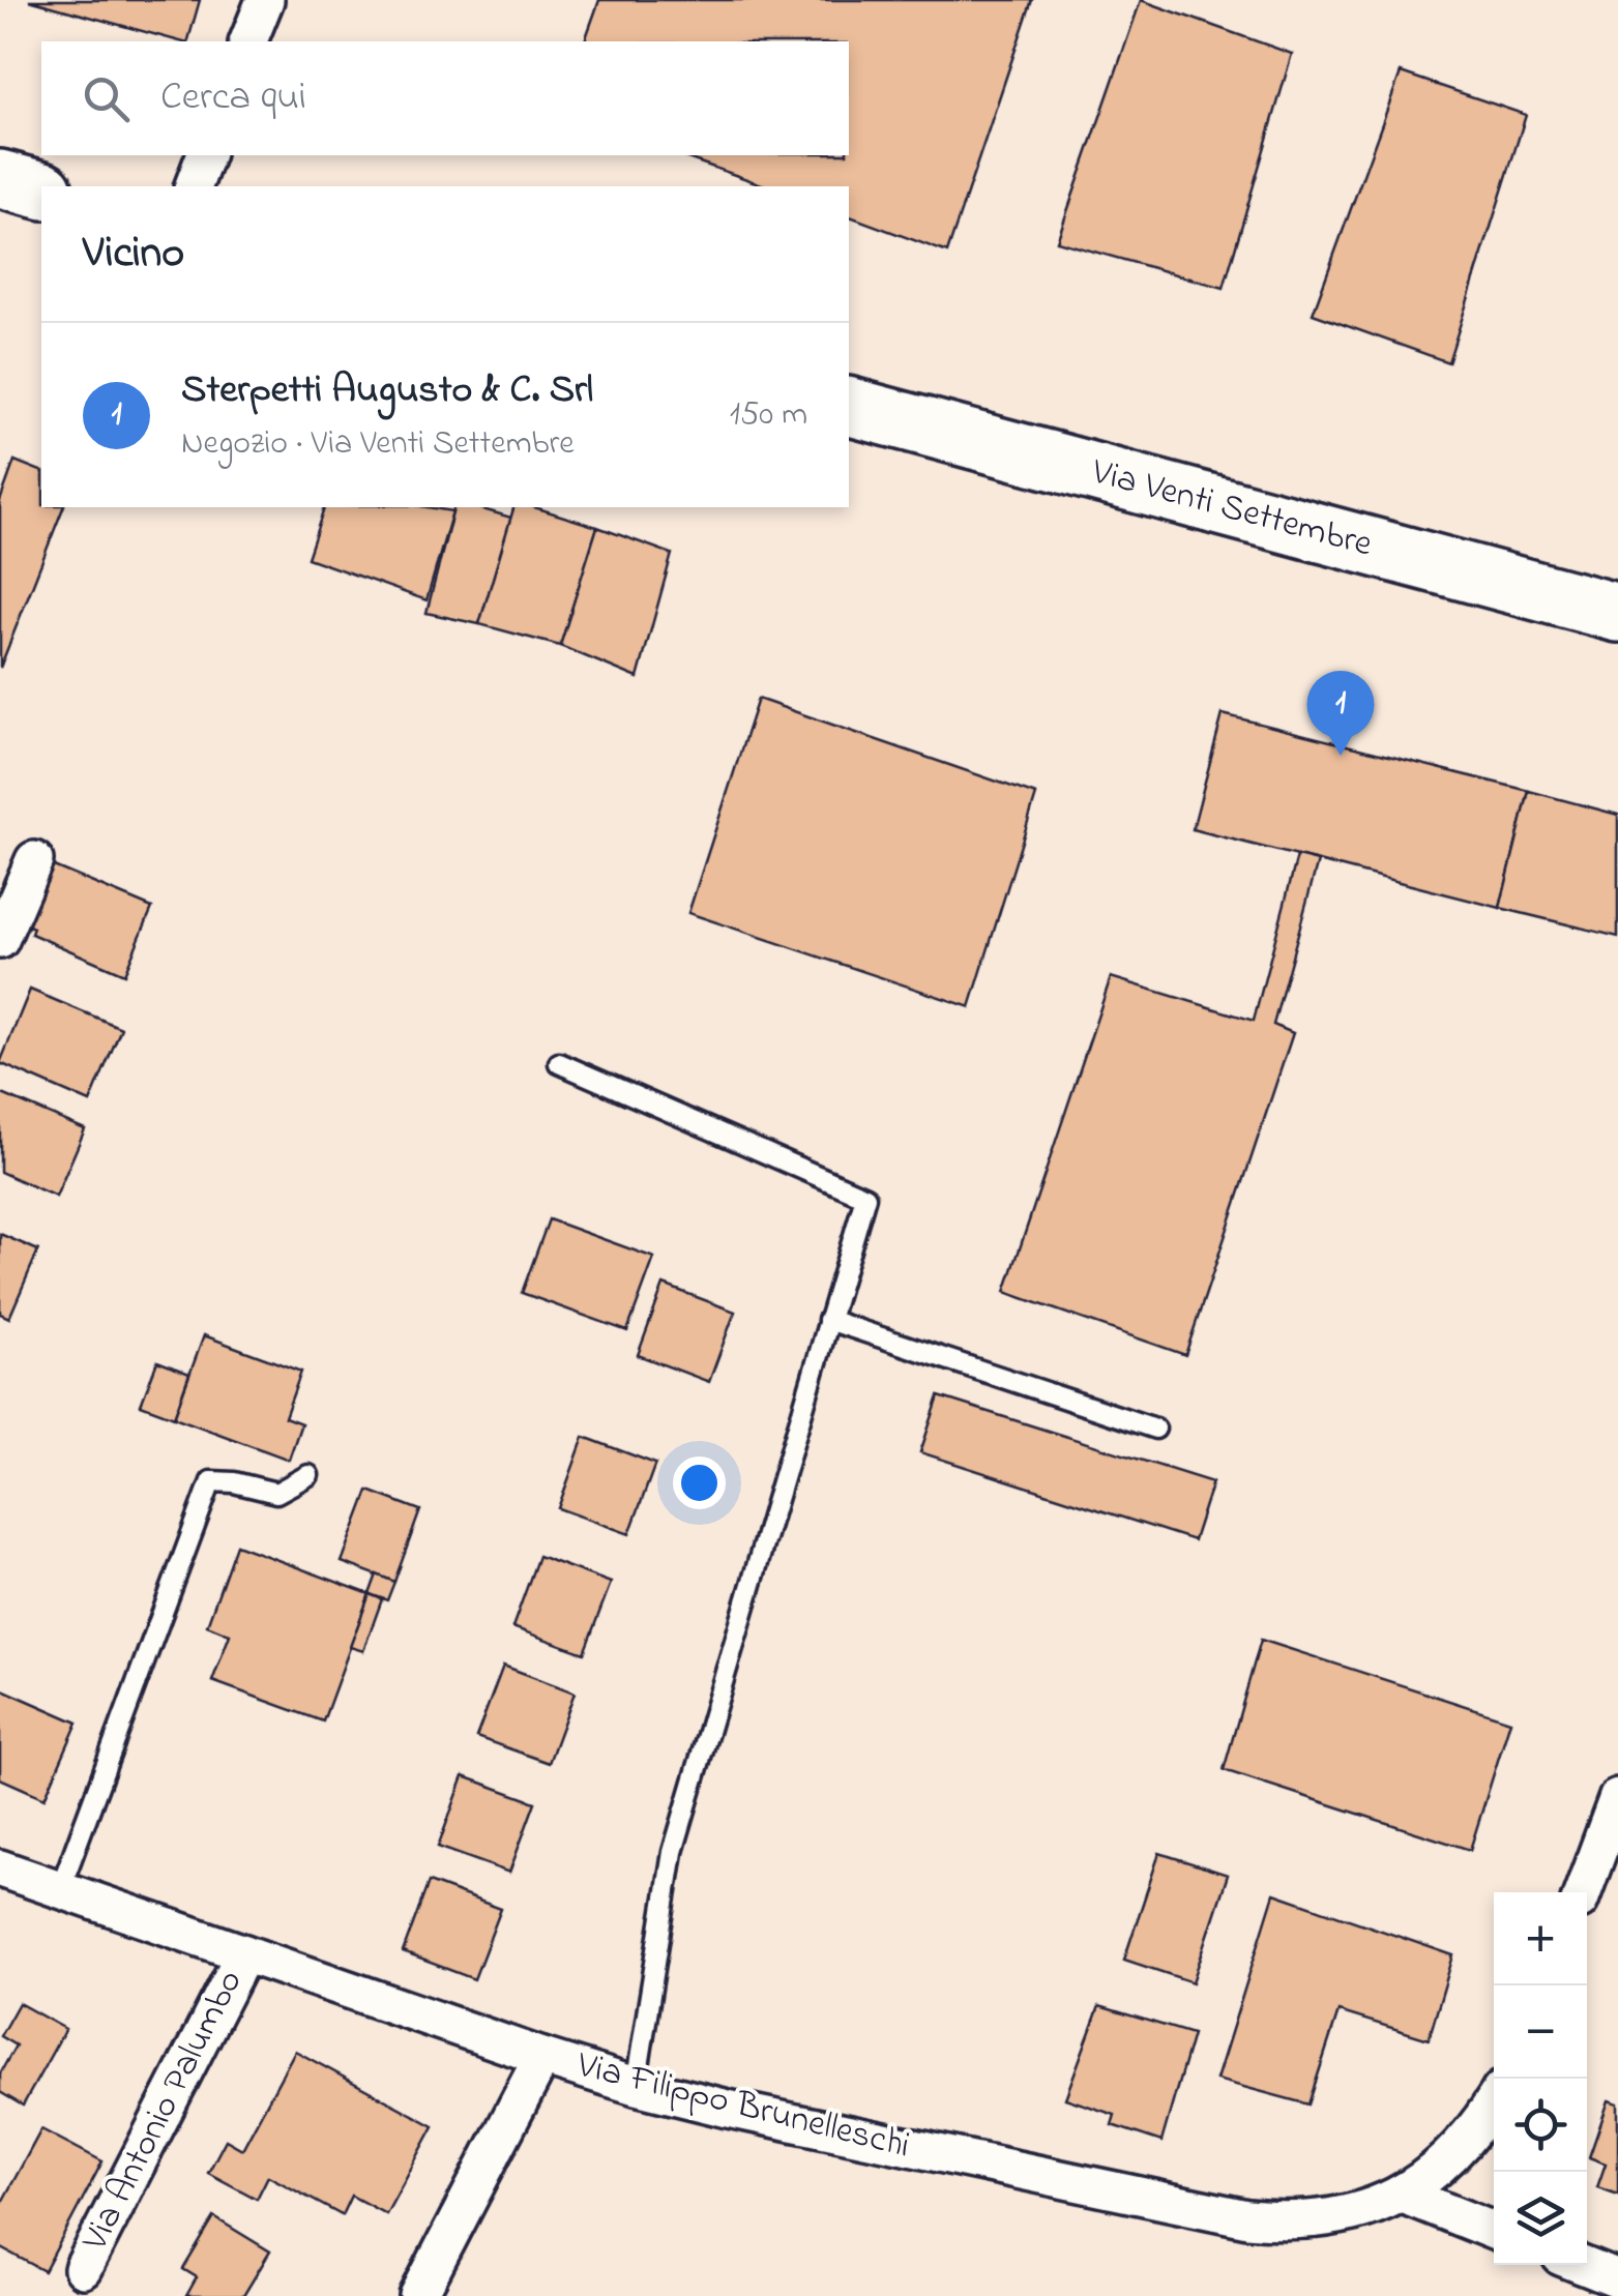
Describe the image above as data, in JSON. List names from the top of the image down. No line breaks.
{"streets":{"main road":["Via Venti Settembre"],"street":["Via Filippo Brunelleschi","Via Antonio Palumbo"]},"crossings":[["Via Filippo Brunelleschi","Via Antonio Palumbo"]],"page":{"search":"Cerca qui","heading":"Vicino","list":[{"mark":"1","name":"Sterpetti Augusto & C. Srl","note":"Negozio · Via Venti Settembre","value":"150 m"}],"pins":"1","map_buttons":["+","−"]}}
